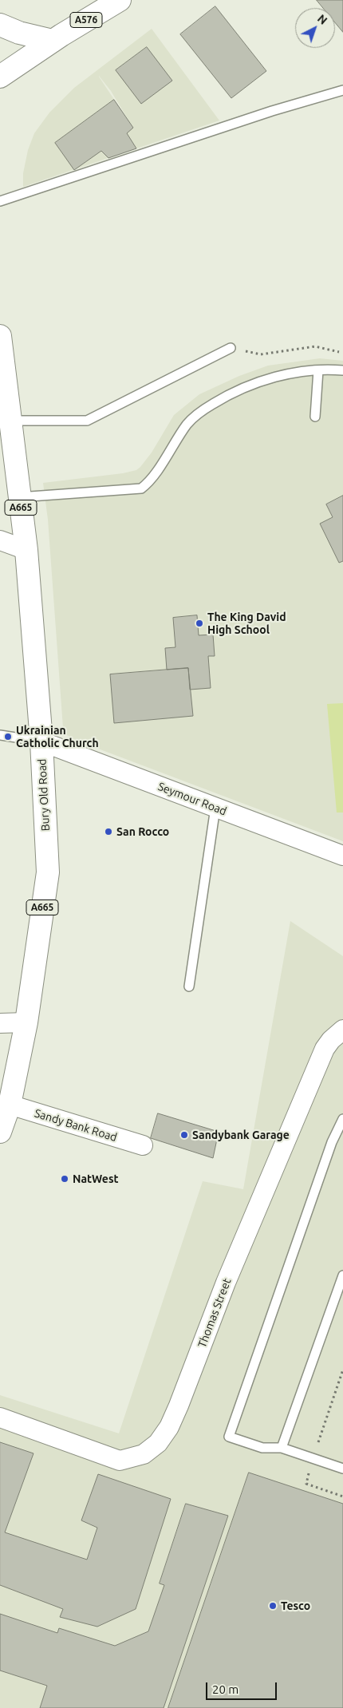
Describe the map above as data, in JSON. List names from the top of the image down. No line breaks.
{"streets":{"main road":["A576","A665","Bury Old Road"],"street":["Seymour Road","Sandy Bank Road","Thomas Street"]},"crossings":[["Bury Old Road","Seymour Road"],["Bury Old Road","Sandy Bank Road"]],"places":["The King David High School","Ukrainian Catholic Church","San Rocco","Sandybank Garage","NatWest","Tesco"],"scale_bar":"20 m","north":"top right"}
